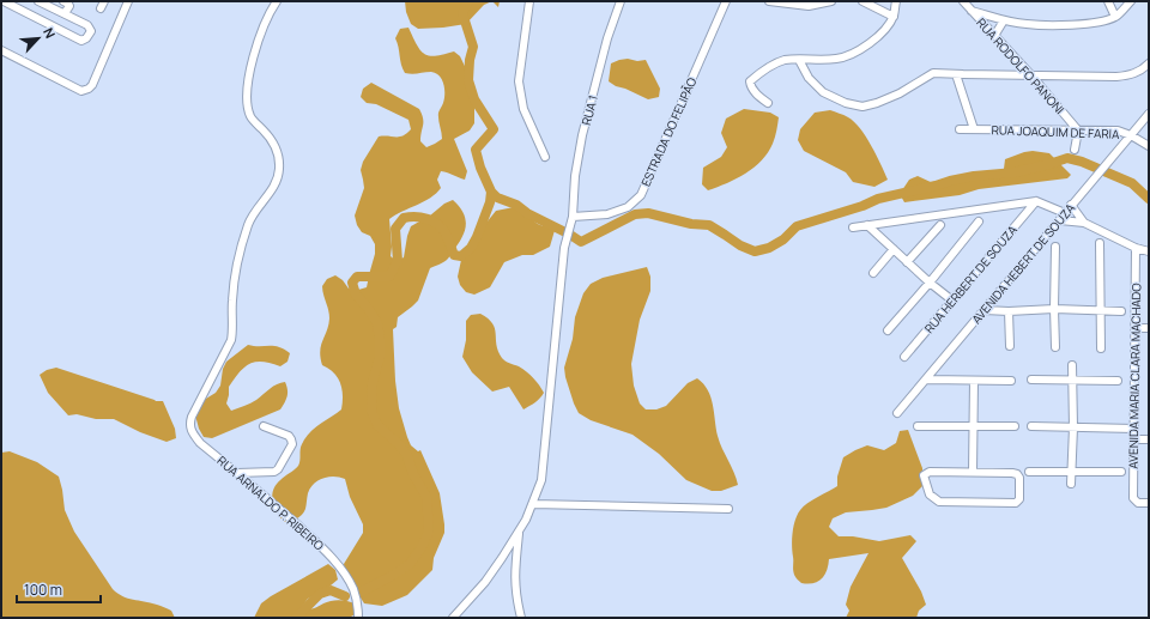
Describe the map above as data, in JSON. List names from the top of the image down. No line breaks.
{"streets":{"street":["RUA RODOLFO PANONI","RUA 1","ESTRADA DO FELIPÃO","RUA JOAQUIM DE FARIA","AVENIDA HEBERT DE SOUZA","RUA HERBERT DE SOUZA","AVENIDA MARIA CLARA MACHADO","RUA ARNALDO P. RIBEIRO"]},"crossings":[["RUA RODOLFO PANONI","RUA JOAQUIM DE FARIA"],["RUA 1","ESTRADA DO FELIPÃO"],["RUA JOAQUIM DE FARIA","AVENIDA HEBERT DE SOUZA"]],"scale_bar":"100 m","north":"top right"}
